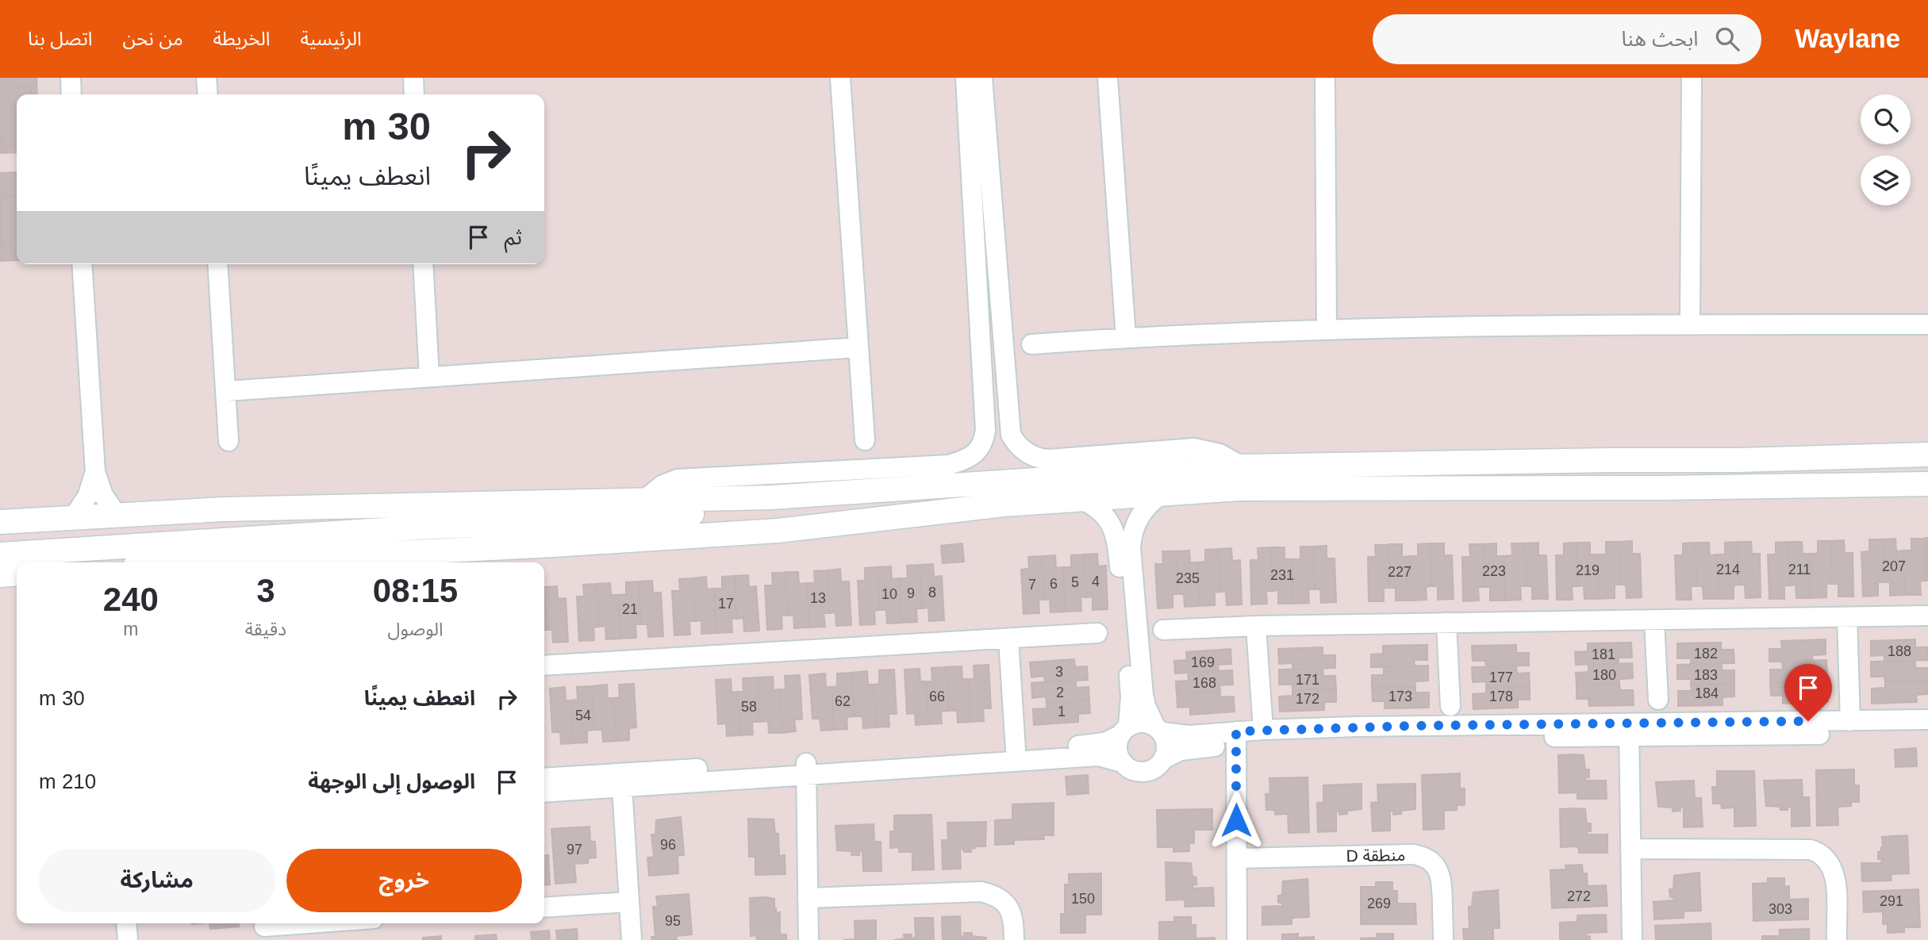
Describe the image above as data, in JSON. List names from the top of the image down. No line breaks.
{"streets":{"street":["D منطقة"]},"house_numbers":["207","214","211","219","223","227","231","235","4","5","6","7","8","9","10","13","17","21","188","182","181","169","3","180","183","177","171","168","2","184","66","173","178","172","62","58","1","54","96","97","272","150","291","269","303","95"],"page":{"header":"Waylane","search":"ابحث هنا","nav":["الرئيسية","الخريطة","من نحن","اتصل بنا"],"turn":["30 m","انعطف يمينًا"],"then":"ثم","eta":["08:15","الوصول","3","دقيقة","240","m"],"list":[{"name":"انعطف يمينًا","value":"30 m"},{"name":"الوصول إلى الوجهة","value":"210 m"}],"buttons":["خروج","مشاركة"]}}
